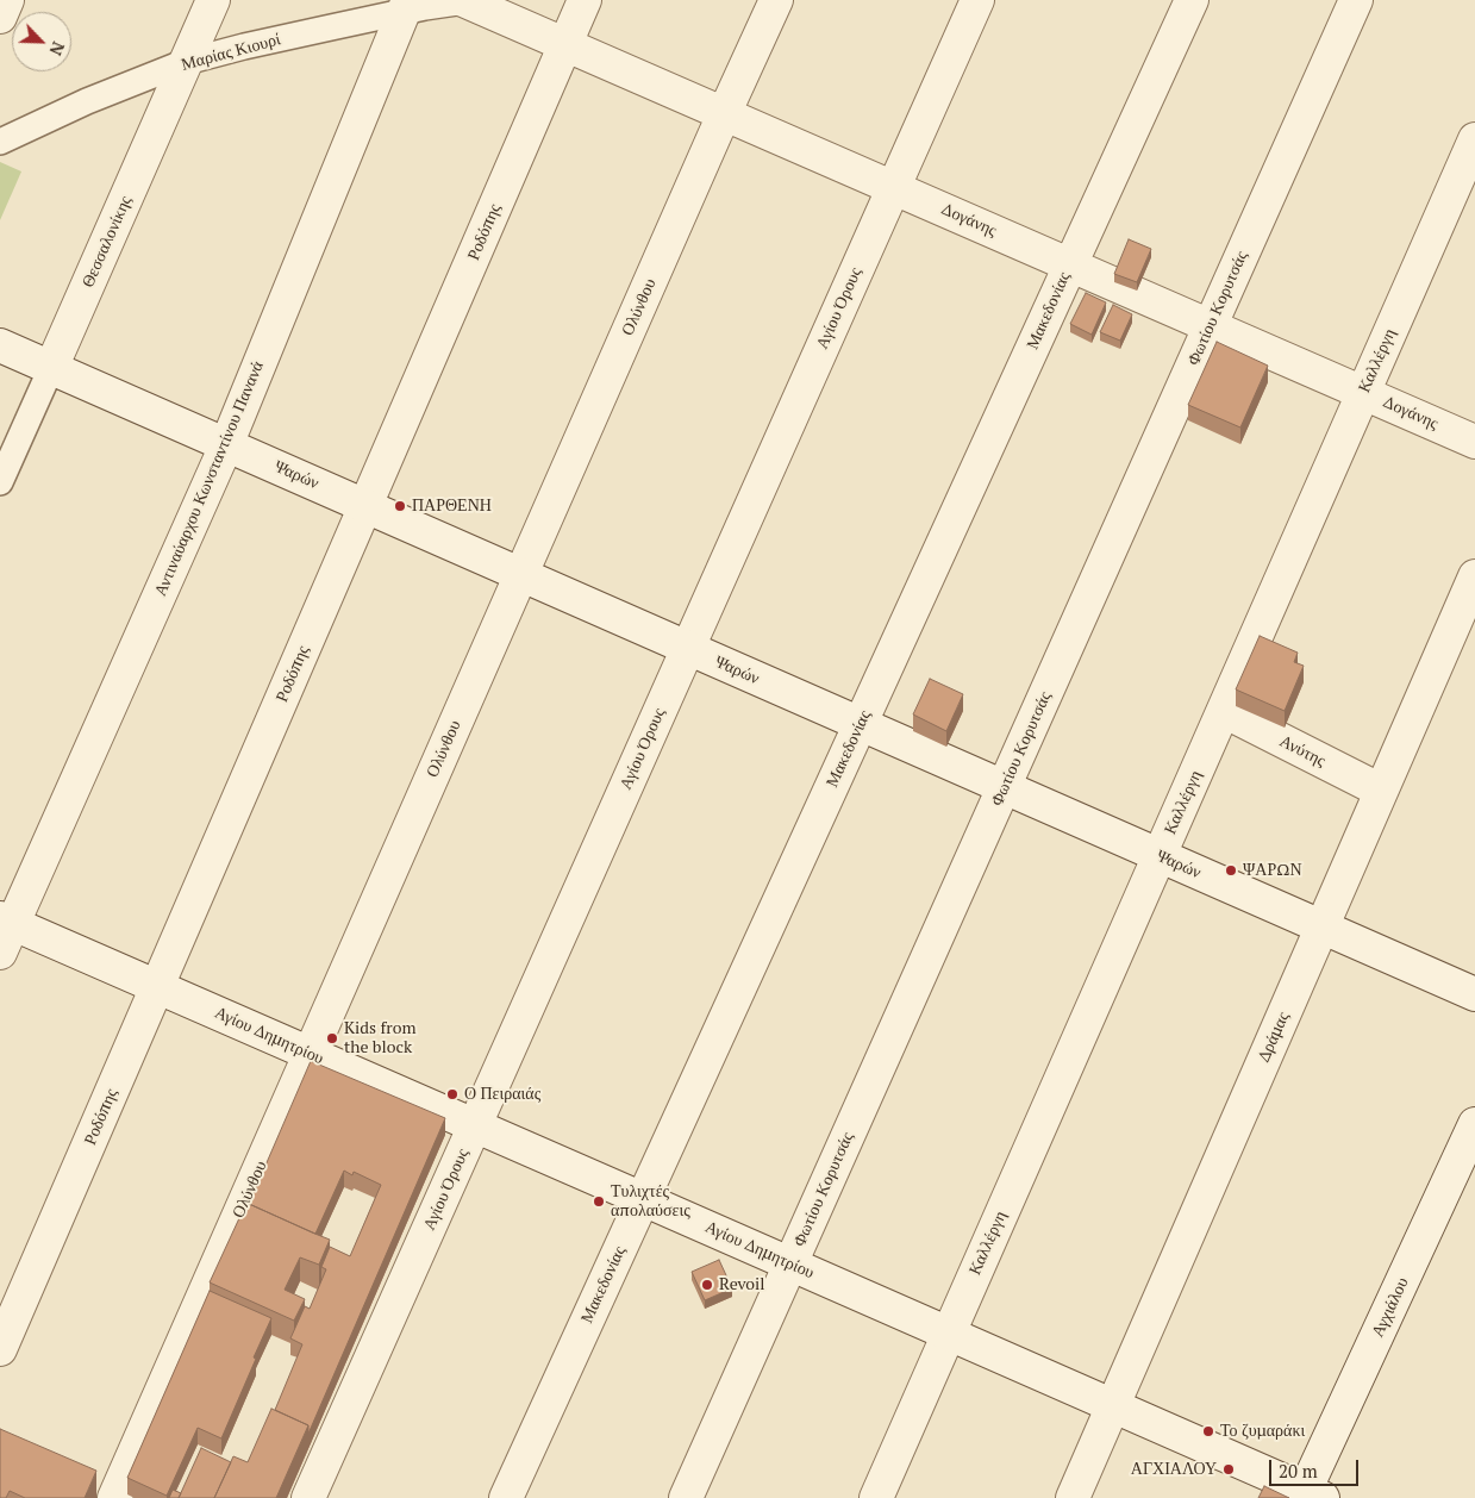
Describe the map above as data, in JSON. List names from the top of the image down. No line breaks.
{"streets":{"street":["Μαρίας Κιουρί","Δογάνης","Ροδόπης","Θεσσαλονίκης","Ολύνθου","Αγίου Όρους","Φωτίου Κορυτσάς","Μακεδονίας","Καλλέργη","Ψαρών","Αντιναύαρχου Κωνσταντίνου Πανανά","Ανύτης","Αγίου Δημητρίου","Δράμας","Αγχιάλου"]},"crossings":[["Μαρίας Κιουρί","Δογάνης"],["Μαρίας Κιουρί","Θεσσαλονίκης"],["Μαρίας Κιουρί","Αντιναύαρχου Κωνσταντίνου Πανανά"],["Δογάνης","Ροδόπης"],["Δογάνης","Ολύνθου"],["Δογάνης","Αγίου Όρους"],["Δογάνης","Φωτίου Κορυτσάς"],["Δογάνης","Μακεδονίας"],["Δογάνης","Καλλέργη"],["Ροδόπης","Ψαρών"],["Ροδόπης","Αγίου Δημητρίου"],["Θεσσαλονίκης","Ψαρών"],["Ολύνθου","Ψαρών"],["Ολύνθου","Αγίου Δημητρίου"],["Αγίου Όρους","Ψαρών"],["Αγίου Όρους","Αγίου Δημητρίου"],["Φωτίου Κορυτσάς","Ψαρών"],["Φωτίου Κορυτσάς","Αγίου Δημητρίου"],["Μακεδονίας","Ψαρών"],["Μακεδονίας","Αγίου Δημητρίου"],["Καλλέργη","Ψαρών"],["Καλλέργη","Ανύτης"],["Καλλέργη","Αγίου Δημητρίου"],["Ψαρών","Αντιναύαρχου Κωνσταντίνου Πανανά"],["Ψαρών","Δράμας"],["Αντιναύαρχου Κωνσταντίνου Πανανά","Αγίου Δημητρίου"],["Ανύτης","Δράμας"],["Αγίου Δημητρίου","Δράμας"],["Αγίου Δημητρίου","Αγχιάλου"]],"places":["ΠΑΡΘΕΝΗ","ΨΑΡΩΝ","Kids from the block","Ο Πειραιάς","Τυλιχτές απολαύσεις","Revoil","Το ζυμαράκι","ΑΓΧΙΑΛΟΥ"],"scale_bar":"20 m","north":"bottom right"}
